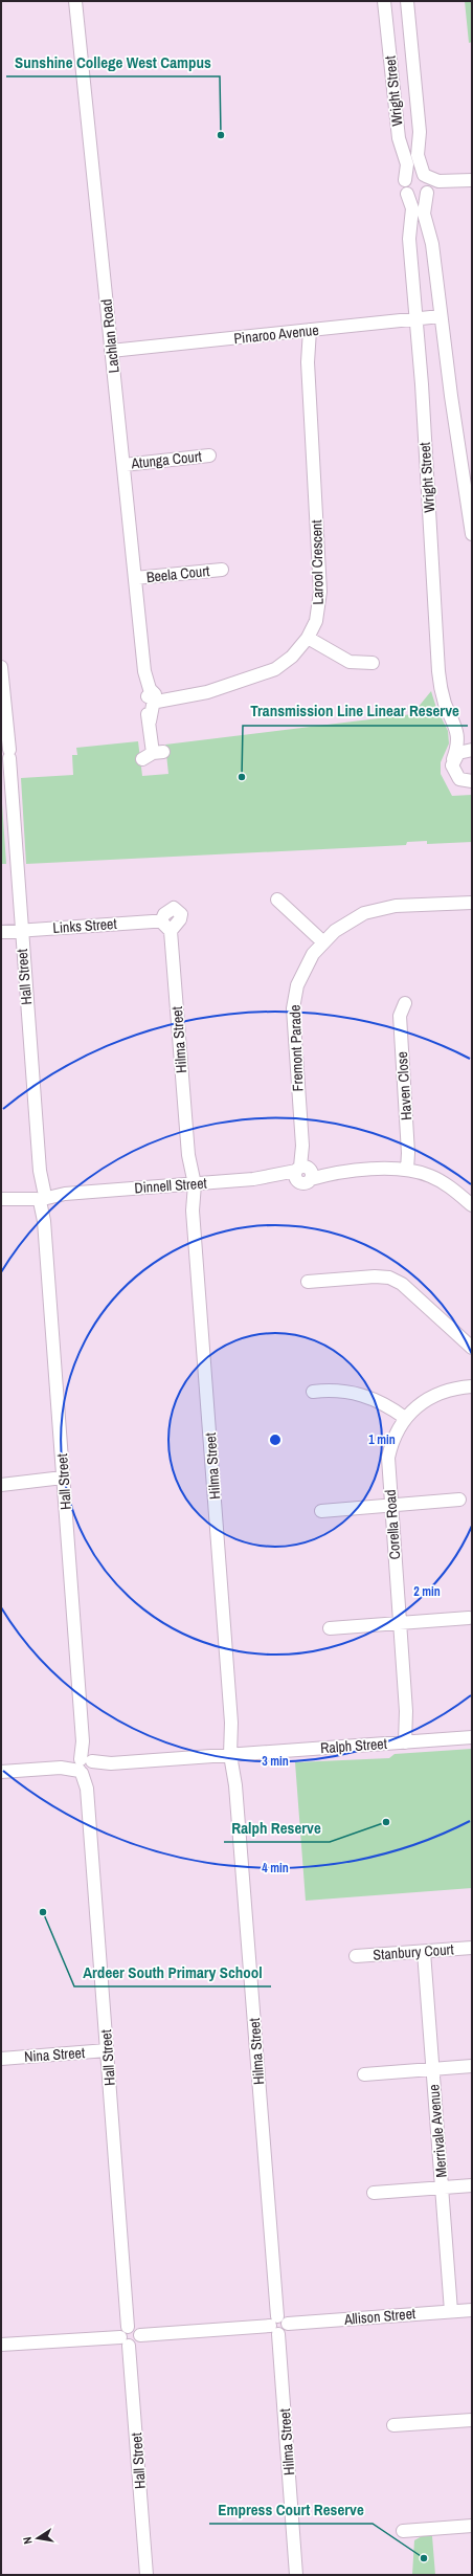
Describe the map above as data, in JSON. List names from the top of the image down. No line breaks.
{"streets":{"street":["Wright Street","Pinaroo Avenue","Lachlan Road","Atunga Court","Larool Crescent","Beela Court","Links Street","Hall Street","Hilma Street","Fremont Parade","Haven Close","Dinnell Street","Corella Road","Ralph Street","Stanbury Court","Nina Street","Merrivale Avenue","Allison Street"]},"crossings":[["Wright Street","Pinaroo Avenue"],["Pinaroo Avenue","Lachlan Road"],["Pinaroo Avenue","Larool Crescent"],["Lachlan Road","Atunga Court"],["Lachlan Road","Larool Crescent"],["Lachlan Road","Beela Court"],["Links Street","Hall Street"],["Links Street","Hilma Street"],["Hall Street","Dinnell Street"],["Hall Street","Ralph Street"],["Hall Street","Nina Street"],["Hall Street","Allison Street"],["Hilma Street","Dinnell Street"],["Hilma Street","Ralph Street"],["Hilma Street","Allison Street"],["Fremont Parade","Dinnell Street"],["Haven Close","Dinnell Street"],["Corella Road","Ralph Street"],["Stanbury Court","Merrivale Avenue"],["Merrivale Avenue","Allison Street"]],"places":["Sunshine College West Campus","Transmission Line Linear Reserve","Ralph Reserve","Ardeer South Primary School","Empress Court Reserve"],"north":"left","rings":["1 min","2 min","3 min","4 min"]}
